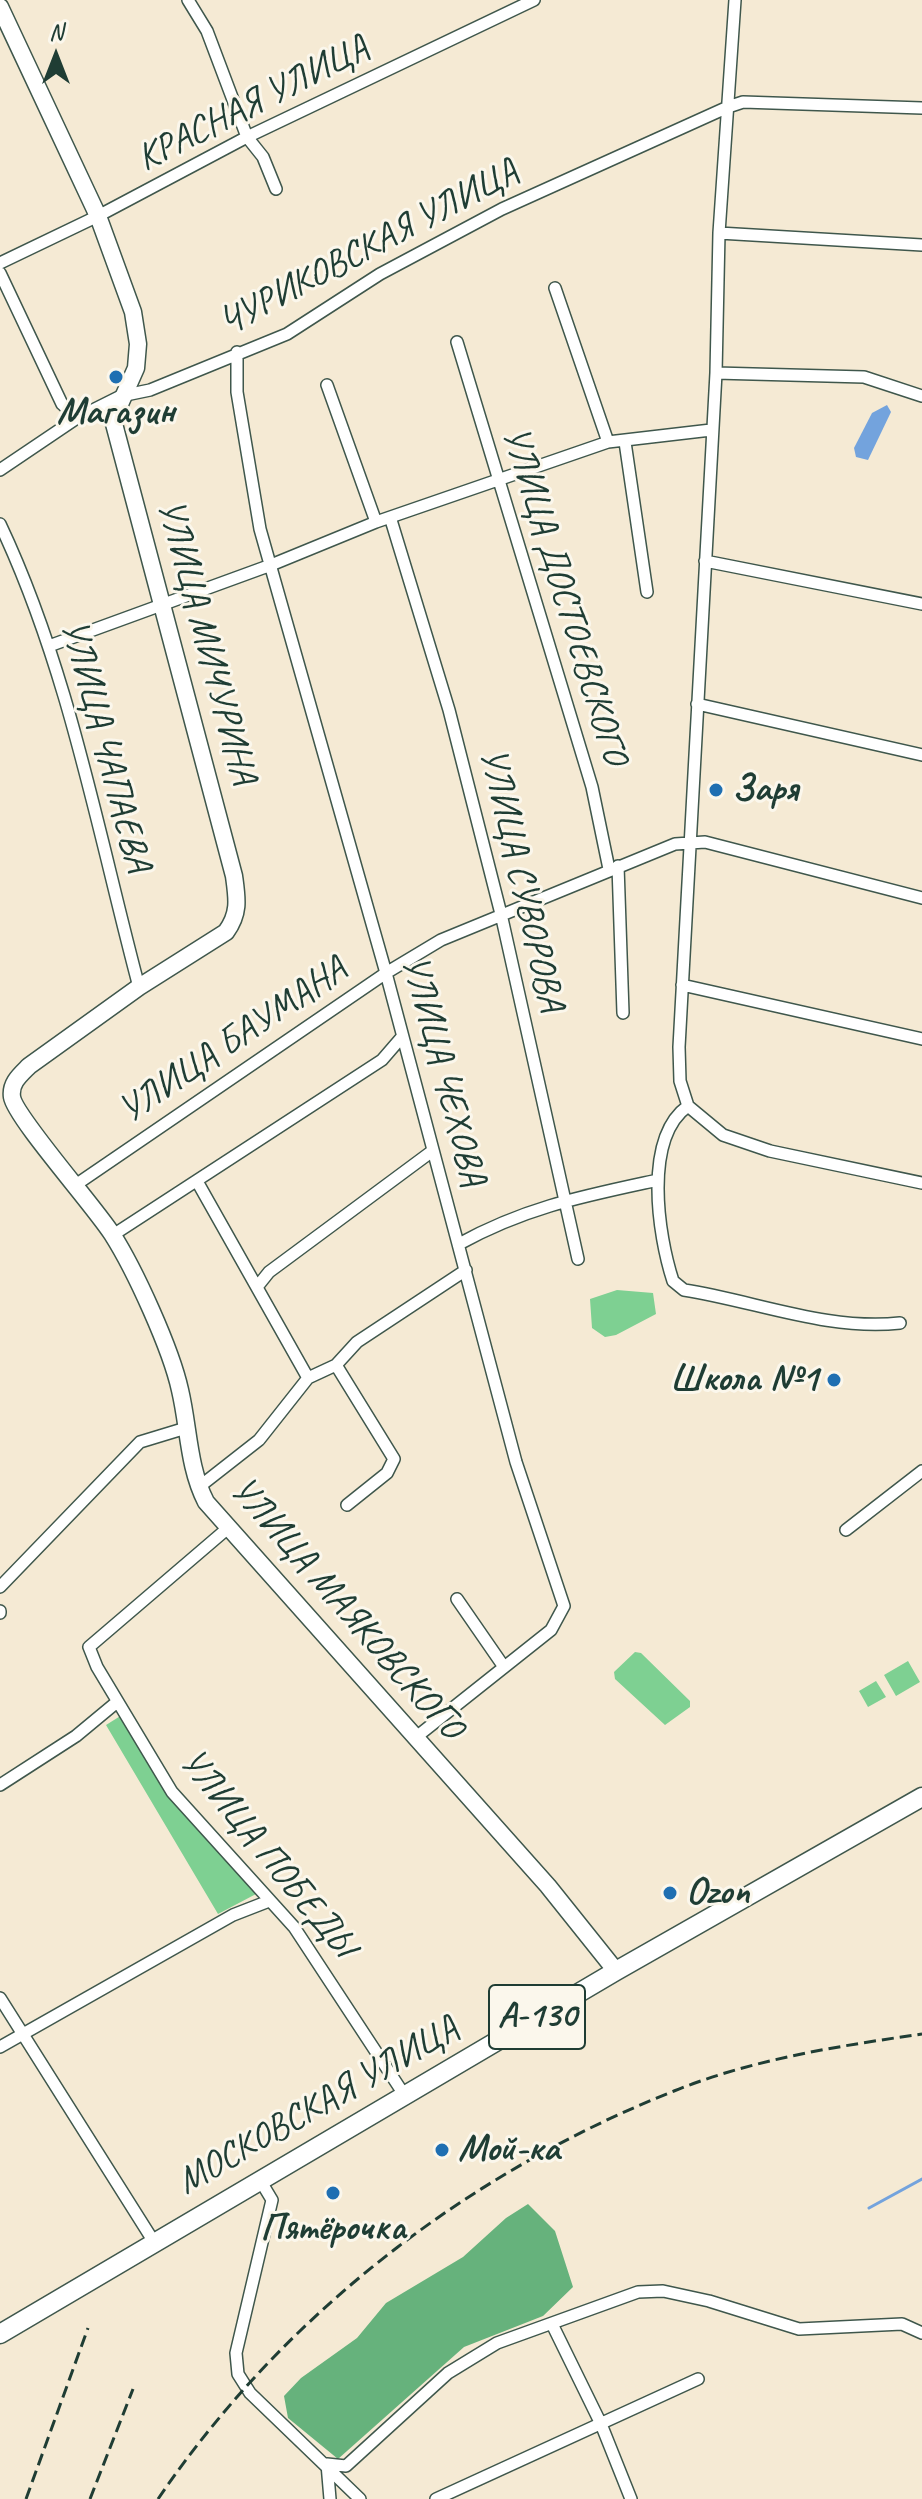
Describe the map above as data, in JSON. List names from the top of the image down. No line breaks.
{"streets":{"main road":["А-130","МОСКОВСКАЯ УЛИЦА"],"street":["КРАСНАЯ УЛИЦА","ЧУРИКОВСКАЯ УЛИЦА","УЛИЦА ДОСТОЕВСКОГО","УЛИЦА МИЧУРИНА","УЛИЦА ЧАПАЕВА","УЛИЦА СУВОРОВА","УЛИЦА БАУМАНА","УЛИЦА ЧЕХОВА","УЛИЦА МАЯКОВСКОГО","УЛИЦА ПОБЕДЫ"]},"crossings":[["КРАСНАЯ УЛИЦА","УЛИЦА МИЧУРИНА"],["ЧУРИКОВСКАЯ УЛИЦА","УЛИЦА МИЧУРИНА"],["ЧУРИКОВСКАЯ УЛИЦА","УЛИЦА ЧЕХОВА"],["УЛИЦА ДОСТОЕВСКОГО","УЛИЦА БАУМАНА"],["УЛИЦА МИЧУРИНА","УЛИЦА ЧАПАЕВА"],["УЛИЦА СУВОРОВА","УЛИЦА БАУМАНА"],["УЛИЦА БАУМАНА","УЛИЦА ЧЕХОВА"],["УЛИЦА БАУМАНА","УЛИЦА МАЯКОВСКОГО"],["УЛИЦА ЧЕХОВА","УЛИЦА МАЯКОВСКОГО"],["УЛИЦА МАЯКОВСКОГО","УЛИЦА ПОБЕДЫ"],["УЛИЦА МАЯКОВСКОГО","МОСКОВСКАЯ УЛИЦА"],["УЛИЦА ПОБЕДЫ","МОСКОВСКАЯ УЛИЦА"]],"places":["Магазин","Заря","Школа №1","Ozon","Мой-ка","Пятёрочка"],"north":"top"}
